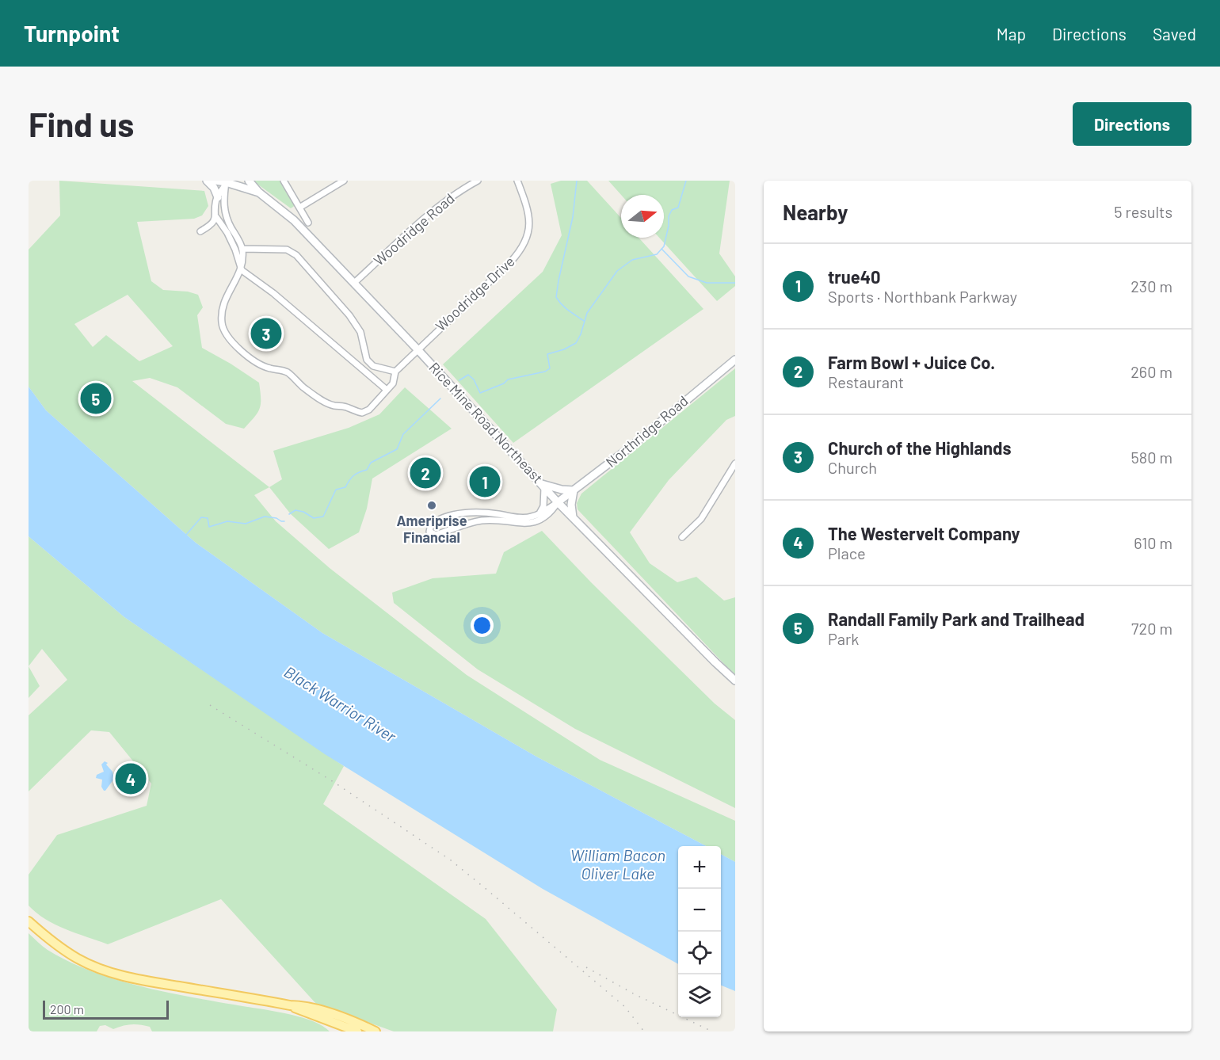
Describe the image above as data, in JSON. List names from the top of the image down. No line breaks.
{"streets":{"main road":["Rice Mine Road Northeast","Northridge Road"],"street":["Woodridge Road","Woodridge Drive"]},"crossings":[["Woodridge Road","Rice Mine Road Northeast"],["Woodridge Drive","Rice Mine Road Northeast"],["Rice Mine Road Northeast","Northridge Road"]],"water":["Black Warrior River","William Bacon Oliver Lake"],"places":["Ameriprise Financial"],"scale_bar":"200 m","north":"right","page":{"header":"Turnpoint","nav":["Map","Directions","Saved"],"buttons":"Directions","title":"Find us","heading":["Nearby","5 results"],"list":[{"mark":"1","name":"true40","note":"Sports · Northbank Parkway","value":"230 m"},{"mark":"2","name":"Farm Bowl + Juice Co.","note":"Restaurant","value":"260 m"},{"mark":"3","name":"Church of the Highlands","note":"Church","value":"580 m"},{"mark":"4","name":"The Westervelt Company","note":"Place","value":"610 m"},{"mark":"5","name":"Randall Family Park and Trailhead","note":"Park","value":"720 m"}],"pins":["3","5","2","1","4"],"map_buttons":["+","−"],"scale":"200 m"}}
